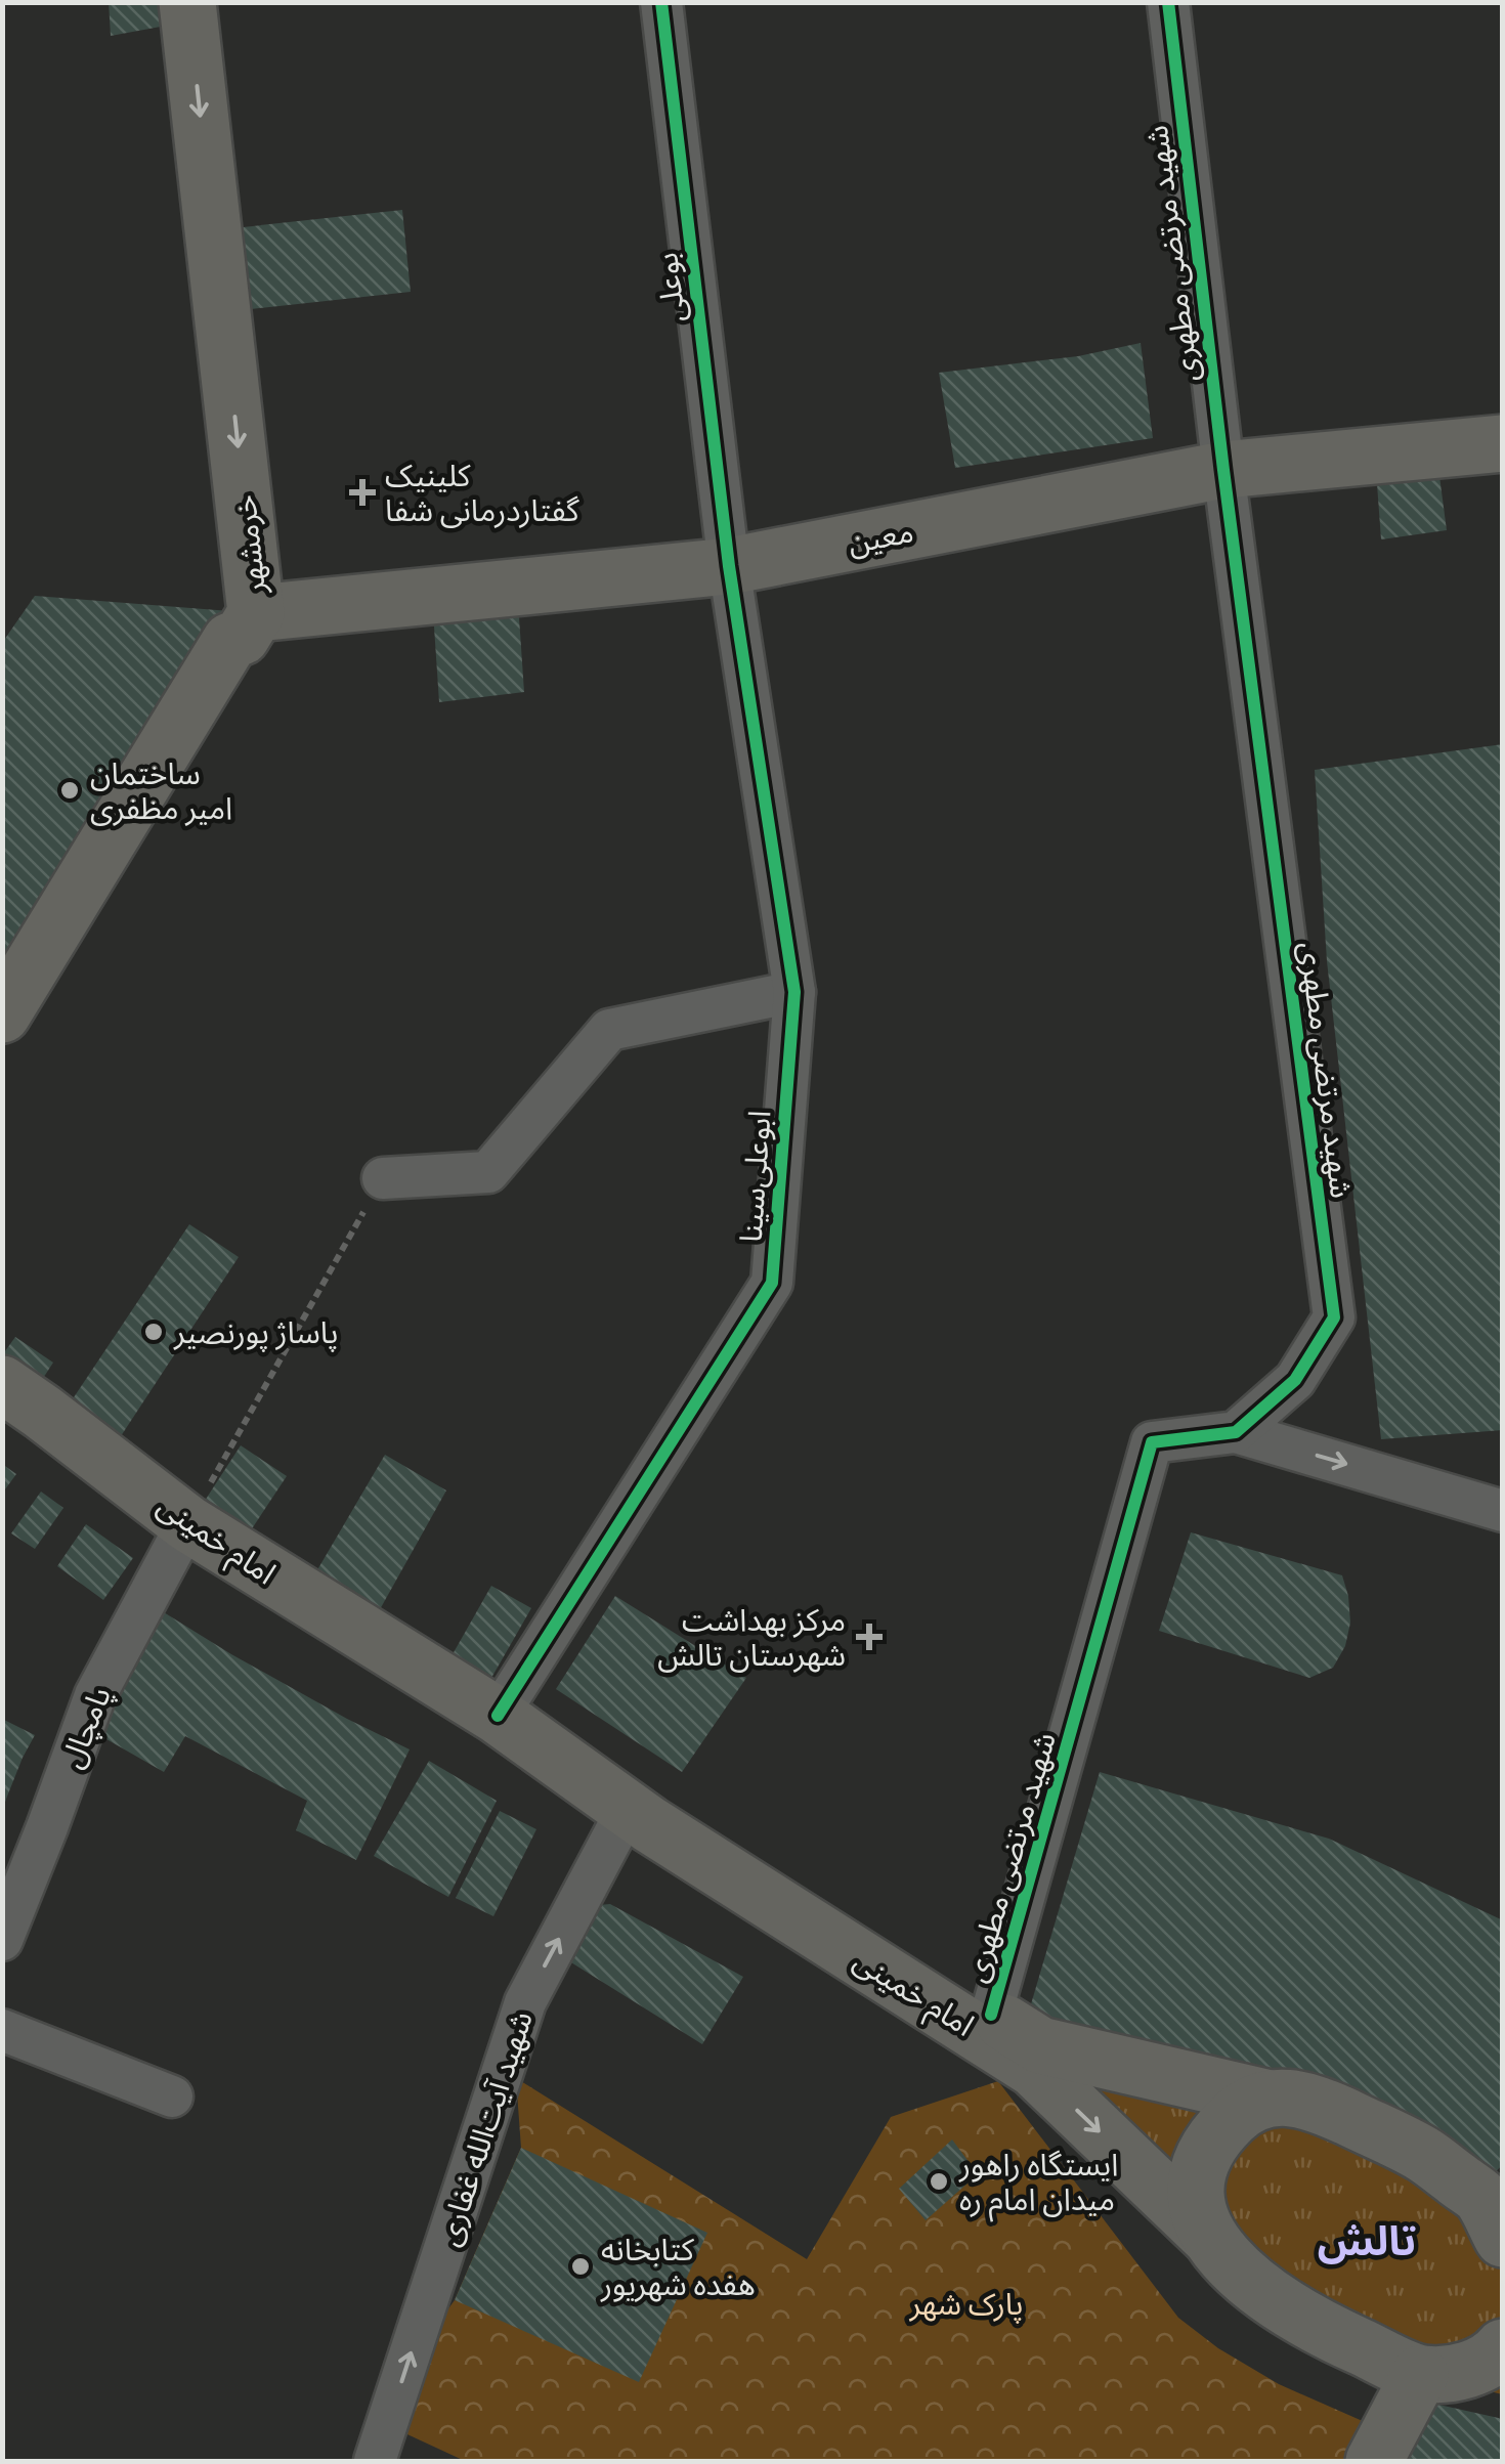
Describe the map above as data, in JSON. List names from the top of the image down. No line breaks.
{"streets":{"main road":["معین","خرمشهر","امام خمینی"],"street":["شهید مرتضی مطهری","بوعلی","ابوعلی‌سینا","پامچال","شهید آیت‌الله غفاری"]},"crossings":[["شهید مرتضی مطهری","معین"],["شهید مرتضی مطهری","امام خمینی"],["بوعلی","معین"],["بوعلی","ابوعلی‌سینا"],["معین","خرمشهر"],["معین","ابوعلی‌سینا"],["ابوعلی‌سینا","امام خمینی"],["امام خمینی","پامچال"],["امام خمینی","شهید آیت‌الله غفاری"]],"one_way":["خرمشهر","شهید آیت‌الله غفاری"],"districts":["تالش"],"parks":["پارک شهر"],"places":{"health":["کلینیک گفتاردرمانی شفا","مرکز بهداشت شهرستان تالش"],"other":["ساختمان امیر مظفری","پاساژ پورنصیر","ایستگاه راهور میدان امام ره","کتابخانه هفده شهریور"]}}
